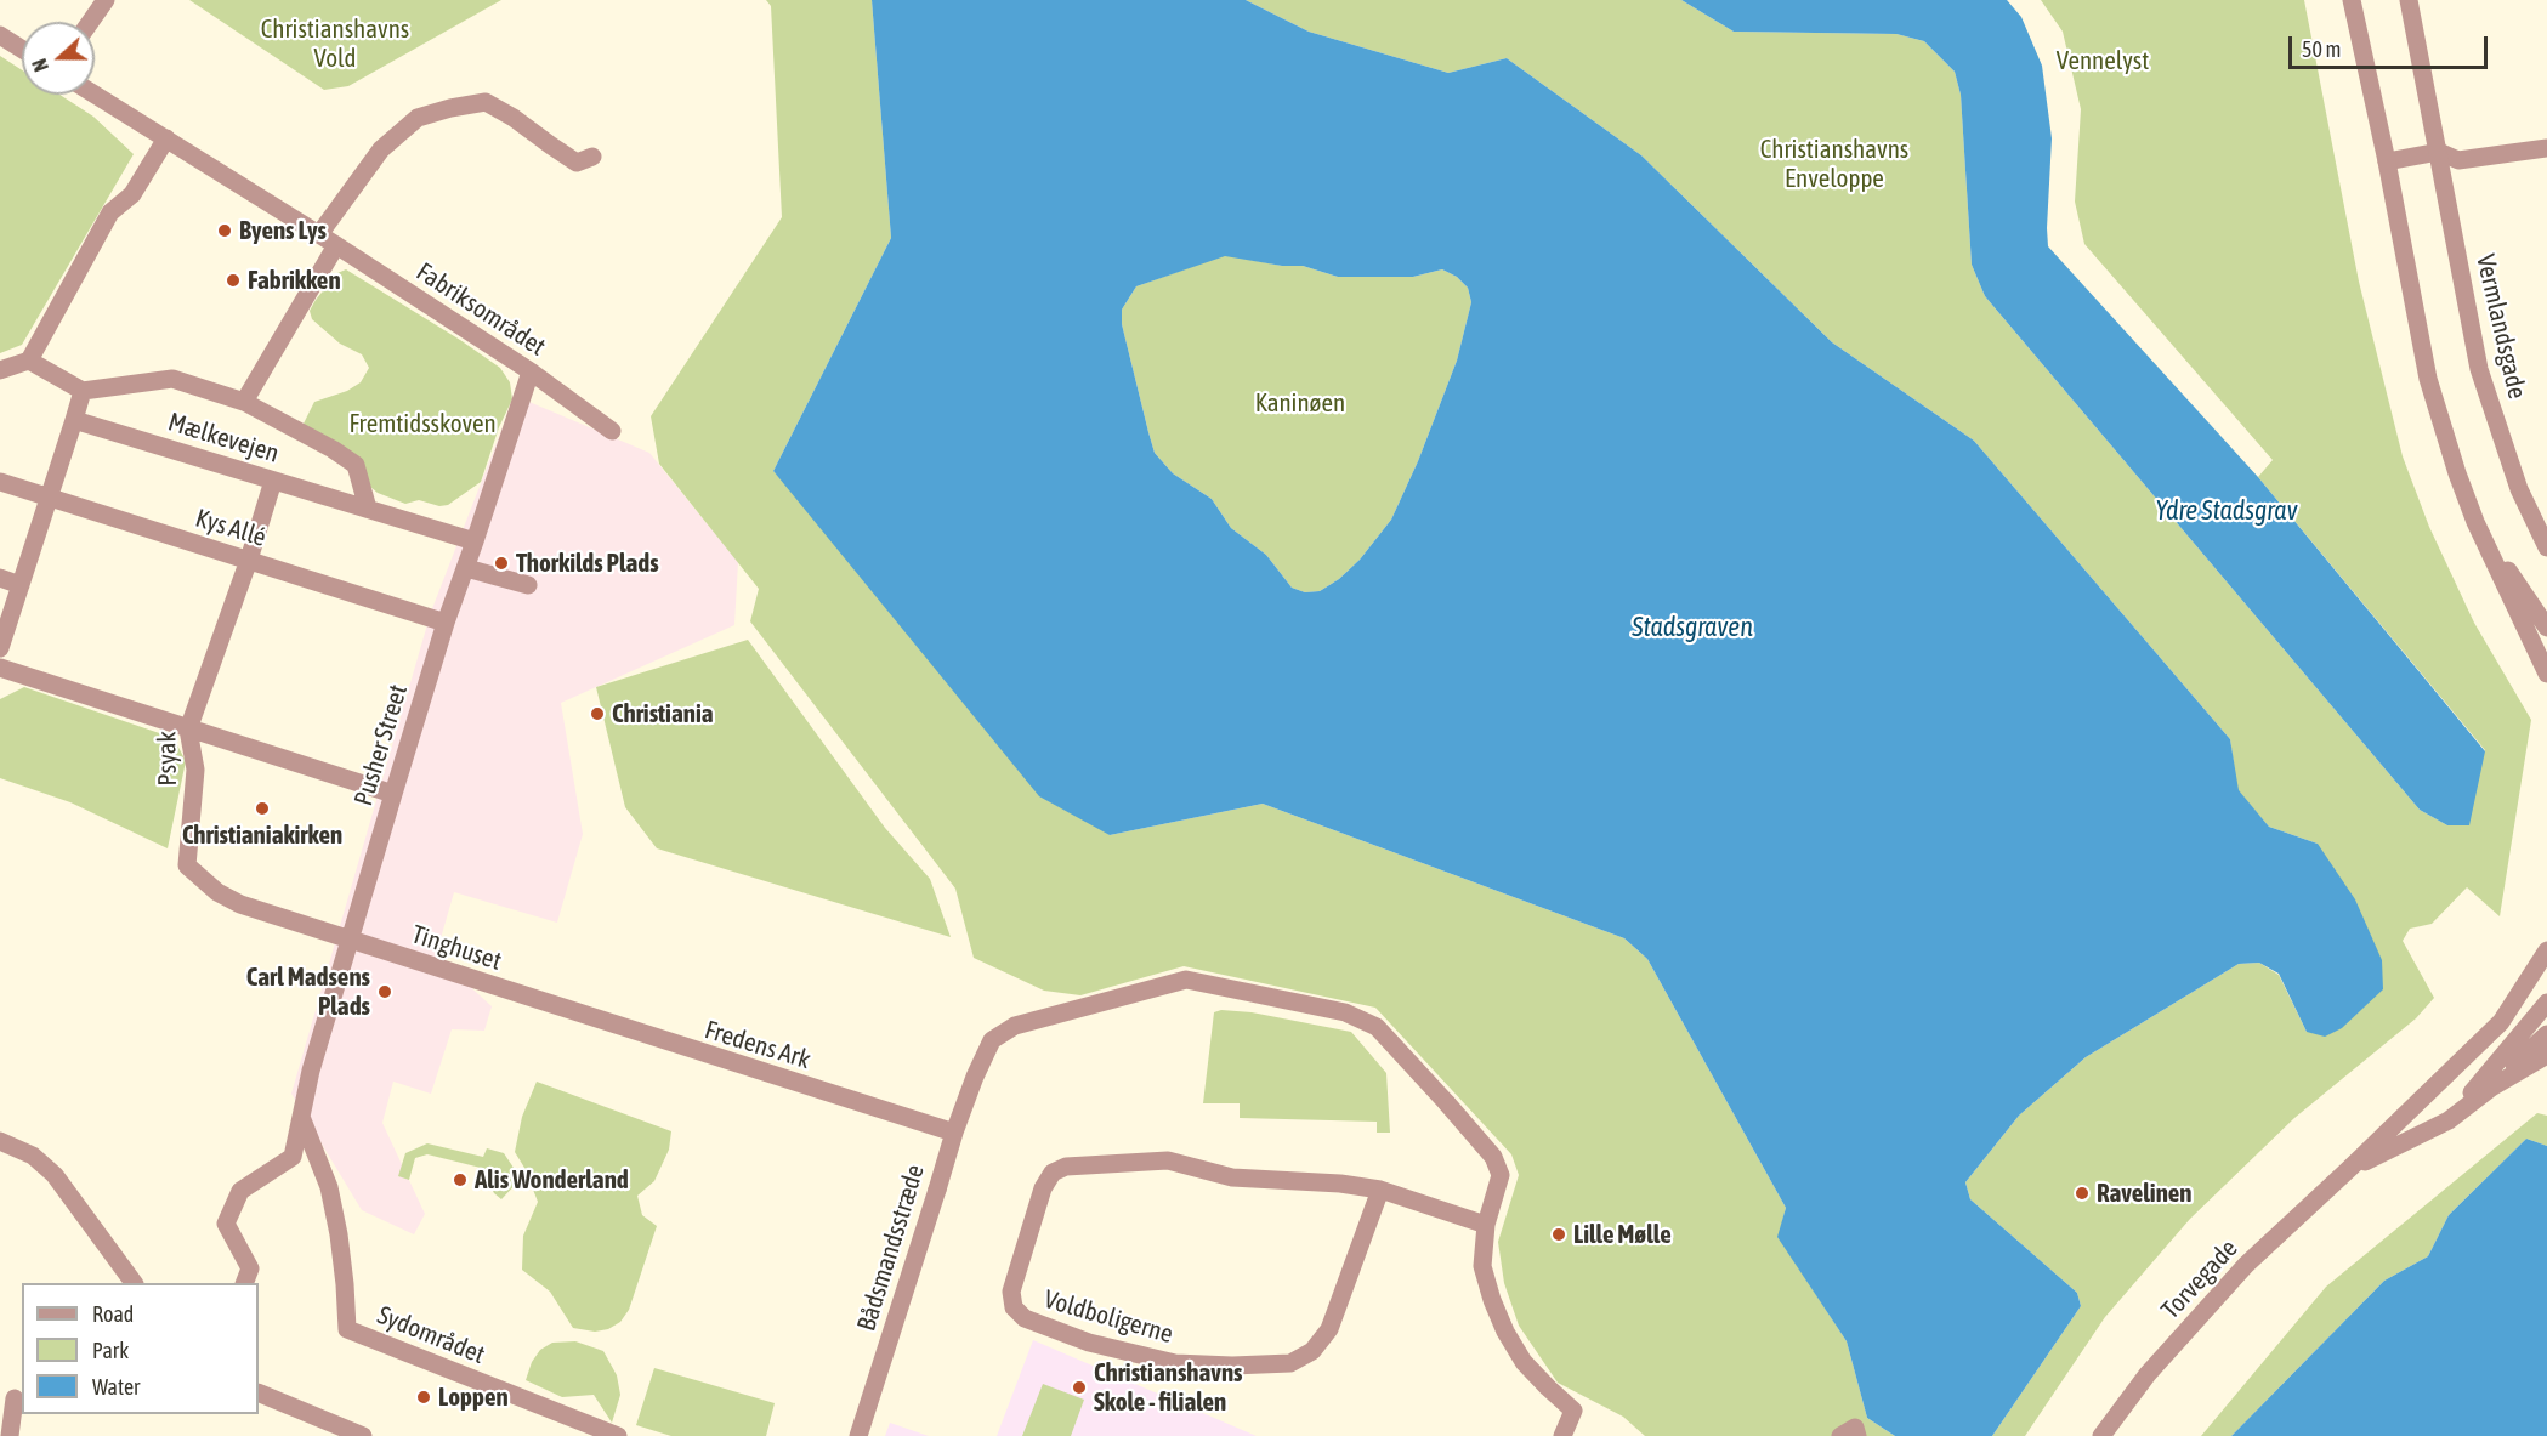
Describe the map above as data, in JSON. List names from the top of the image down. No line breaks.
{"streets":{"street":["Fabriksområdet","Vermlandsgade","Mælkevejen","Kys Allé","Pusher Street","Psyak","Tinghuset","Fredens Ark","Bådsmandsstræde","Torvegade","Voldboligerne","Sydområdet"]},"crossings":[["Mælkevejen","Psyak"],["Kys Allé","Pusher Street"],["Kys Allé","Psyak"],["Pusher Street","Psyak"],["Pusher Street","Tinghuset"],["Psyak","Tinghuset"],["Tinghuset","Fredens Ark"],["Fredens Ark","Bådsmandsstræde"],["Bådsmandsstræde","Voldboligerne"]],"water":["Ydre Stadsgrav","Stadsgraven"],"parks":["Christianshavns Vold","Vennelyst","Christianshavns Enveloppe","Kaninøen","Fremtidsskoven"],"places":["Byens Lys","Fabrikken","Thorkilds Plads","Christiania","Christianiakirken","Carl Madsens Plads","Alis Wonderland","Ravelinen","Lille Mølle","Christianshavns Skole - filialen","Loppen"],"legend":["Road","Park","Water"],"scale_bar":"50 m","north":"left"}
